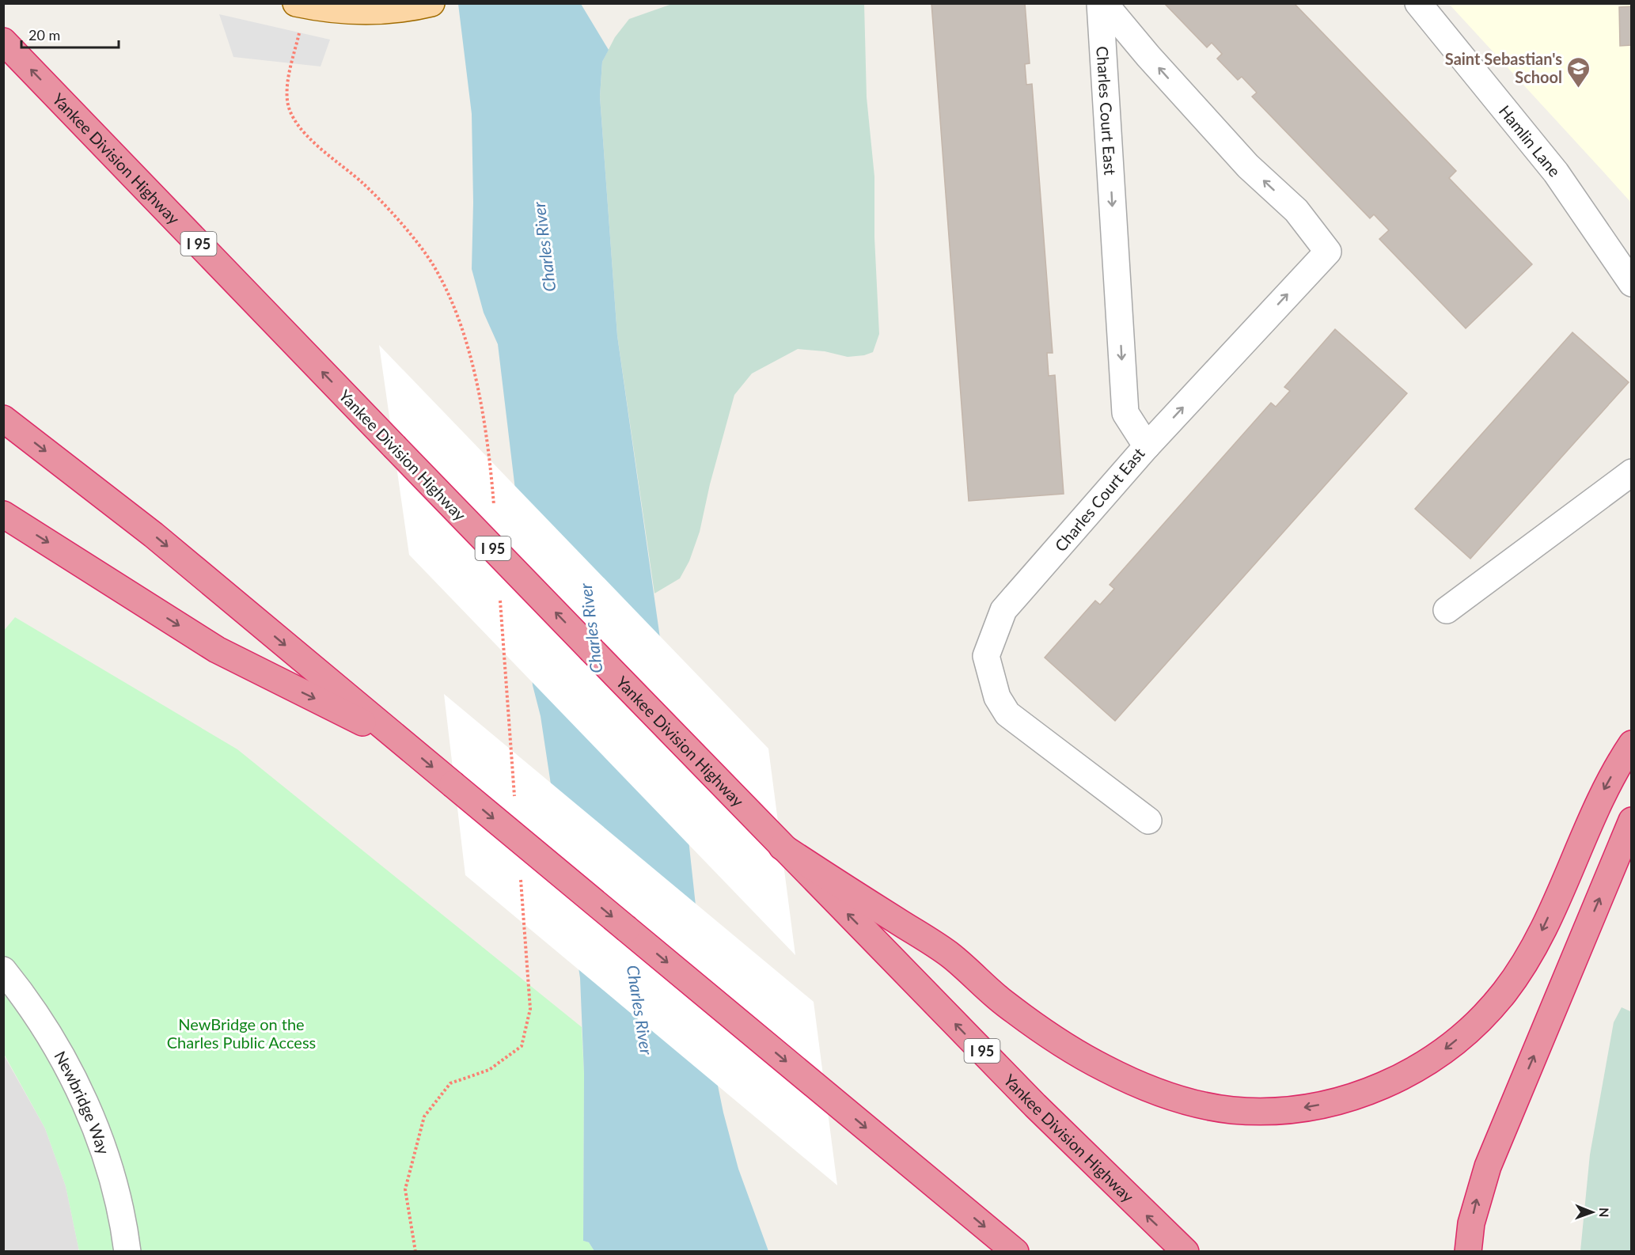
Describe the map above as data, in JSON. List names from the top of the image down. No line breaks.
{"streets":{"highway":["Yankee Division Highway","I 95"],"street":["Charles Court East","Hamlin Lane","Newbridge Way"]},"one_way":["Charles Court East"],"water":["Charles River"],"parks":["NewBridge on the Charles Public Access"],"places":{"school or university":["Saint Sebastian's School"]},"scale_bar":"20 m","north":"right"}
